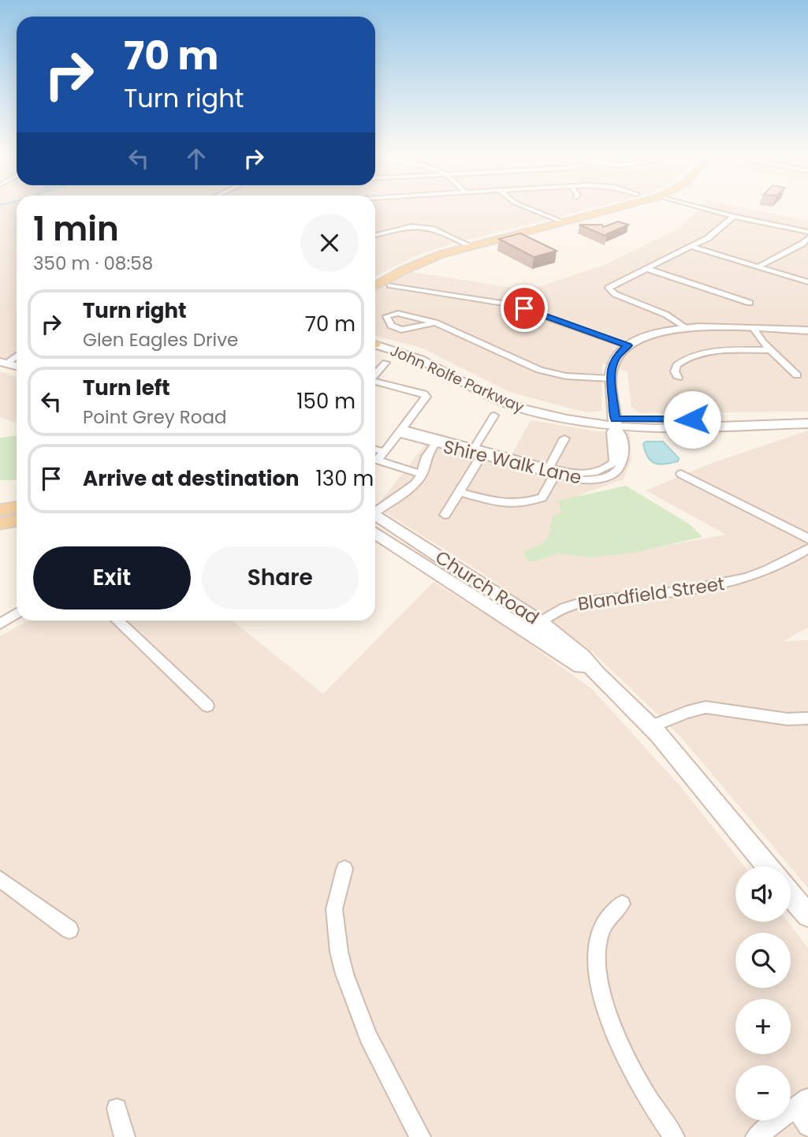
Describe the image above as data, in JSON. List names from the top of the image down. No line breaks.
{"streets":{"main road":["John Rolfe Parkway","Church Road"],"street":["Shire Walk Lane","Blandfield Street"]},"crossings":[["John Rolfe Parkway","Shire Walk Lane"],["Church Road","Blandfield Street"]],"page":{"turn":["70 m","Turn right"],"heading":["1 min","350 m · 08:58"],"list":[{"name":"Turn right","note":"Glen Eagles Drive","value":"70 m"},{"name":"Turn left","note":"Point Grey Road","value":"150 m"},{"name":"Arrive at destination","value":"130 m"}],"buttons":["Exit","Share"],"map_buttons":["+","−"]}}
